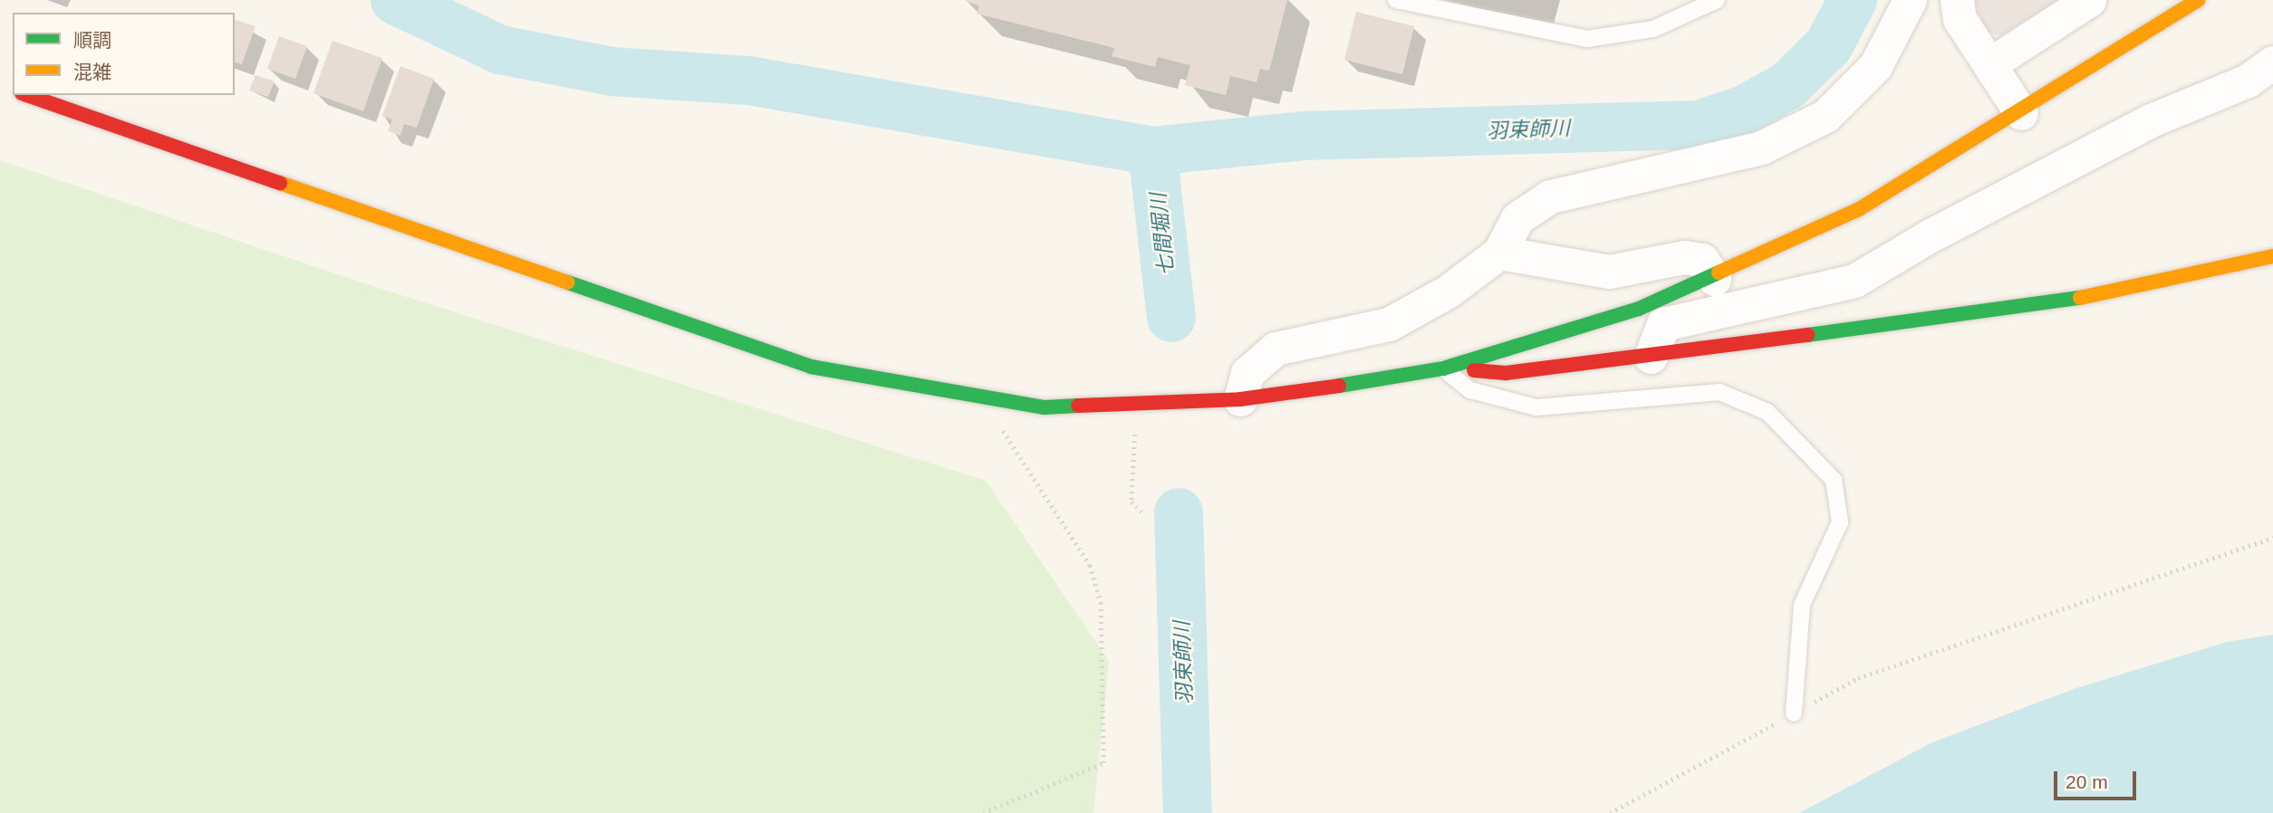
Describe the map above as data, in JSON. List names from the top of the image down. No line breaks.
{"water":["羽束師川","七間堀川"],"legend":["順調","混雑"],"scale_bar":"20 m"}
